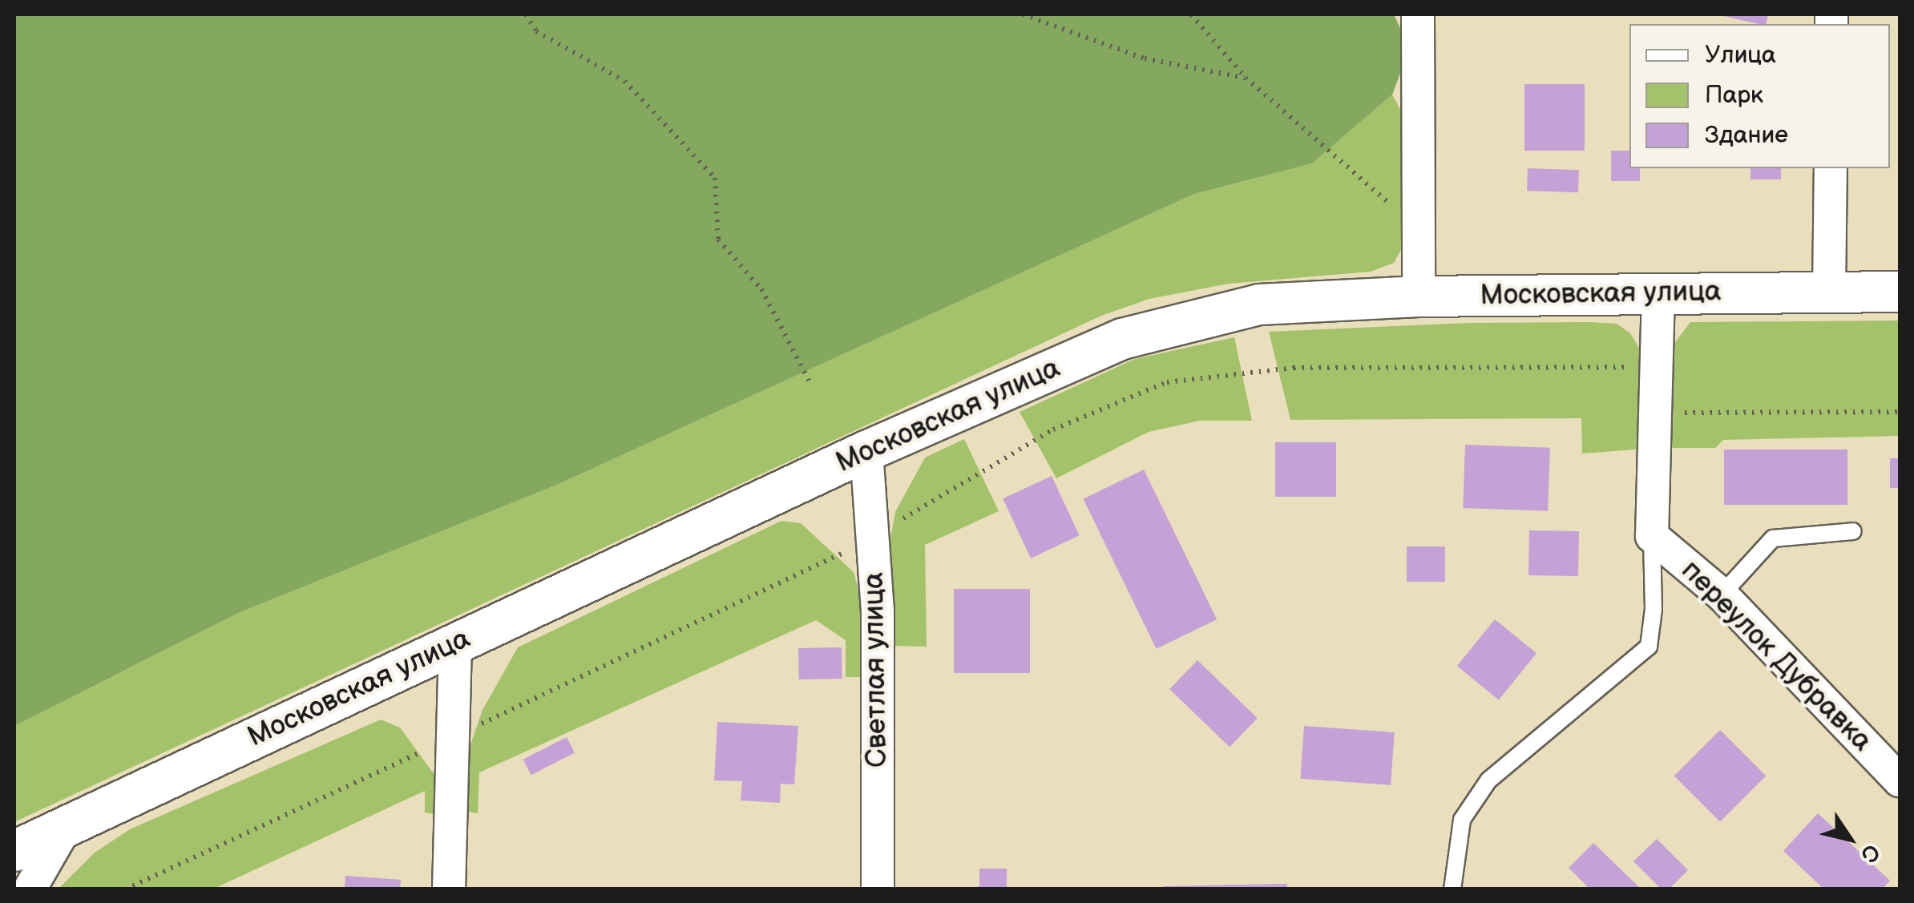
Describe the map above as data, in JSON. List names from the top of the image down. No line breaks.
{"streets":{"street":["Московская улица","переулок Дубравка","Светлая улица"]},"crossings":[["Московская улица","Светлая улица"]],"legend":["Улица","Парк","Здание"],"north":"bottom right"}
